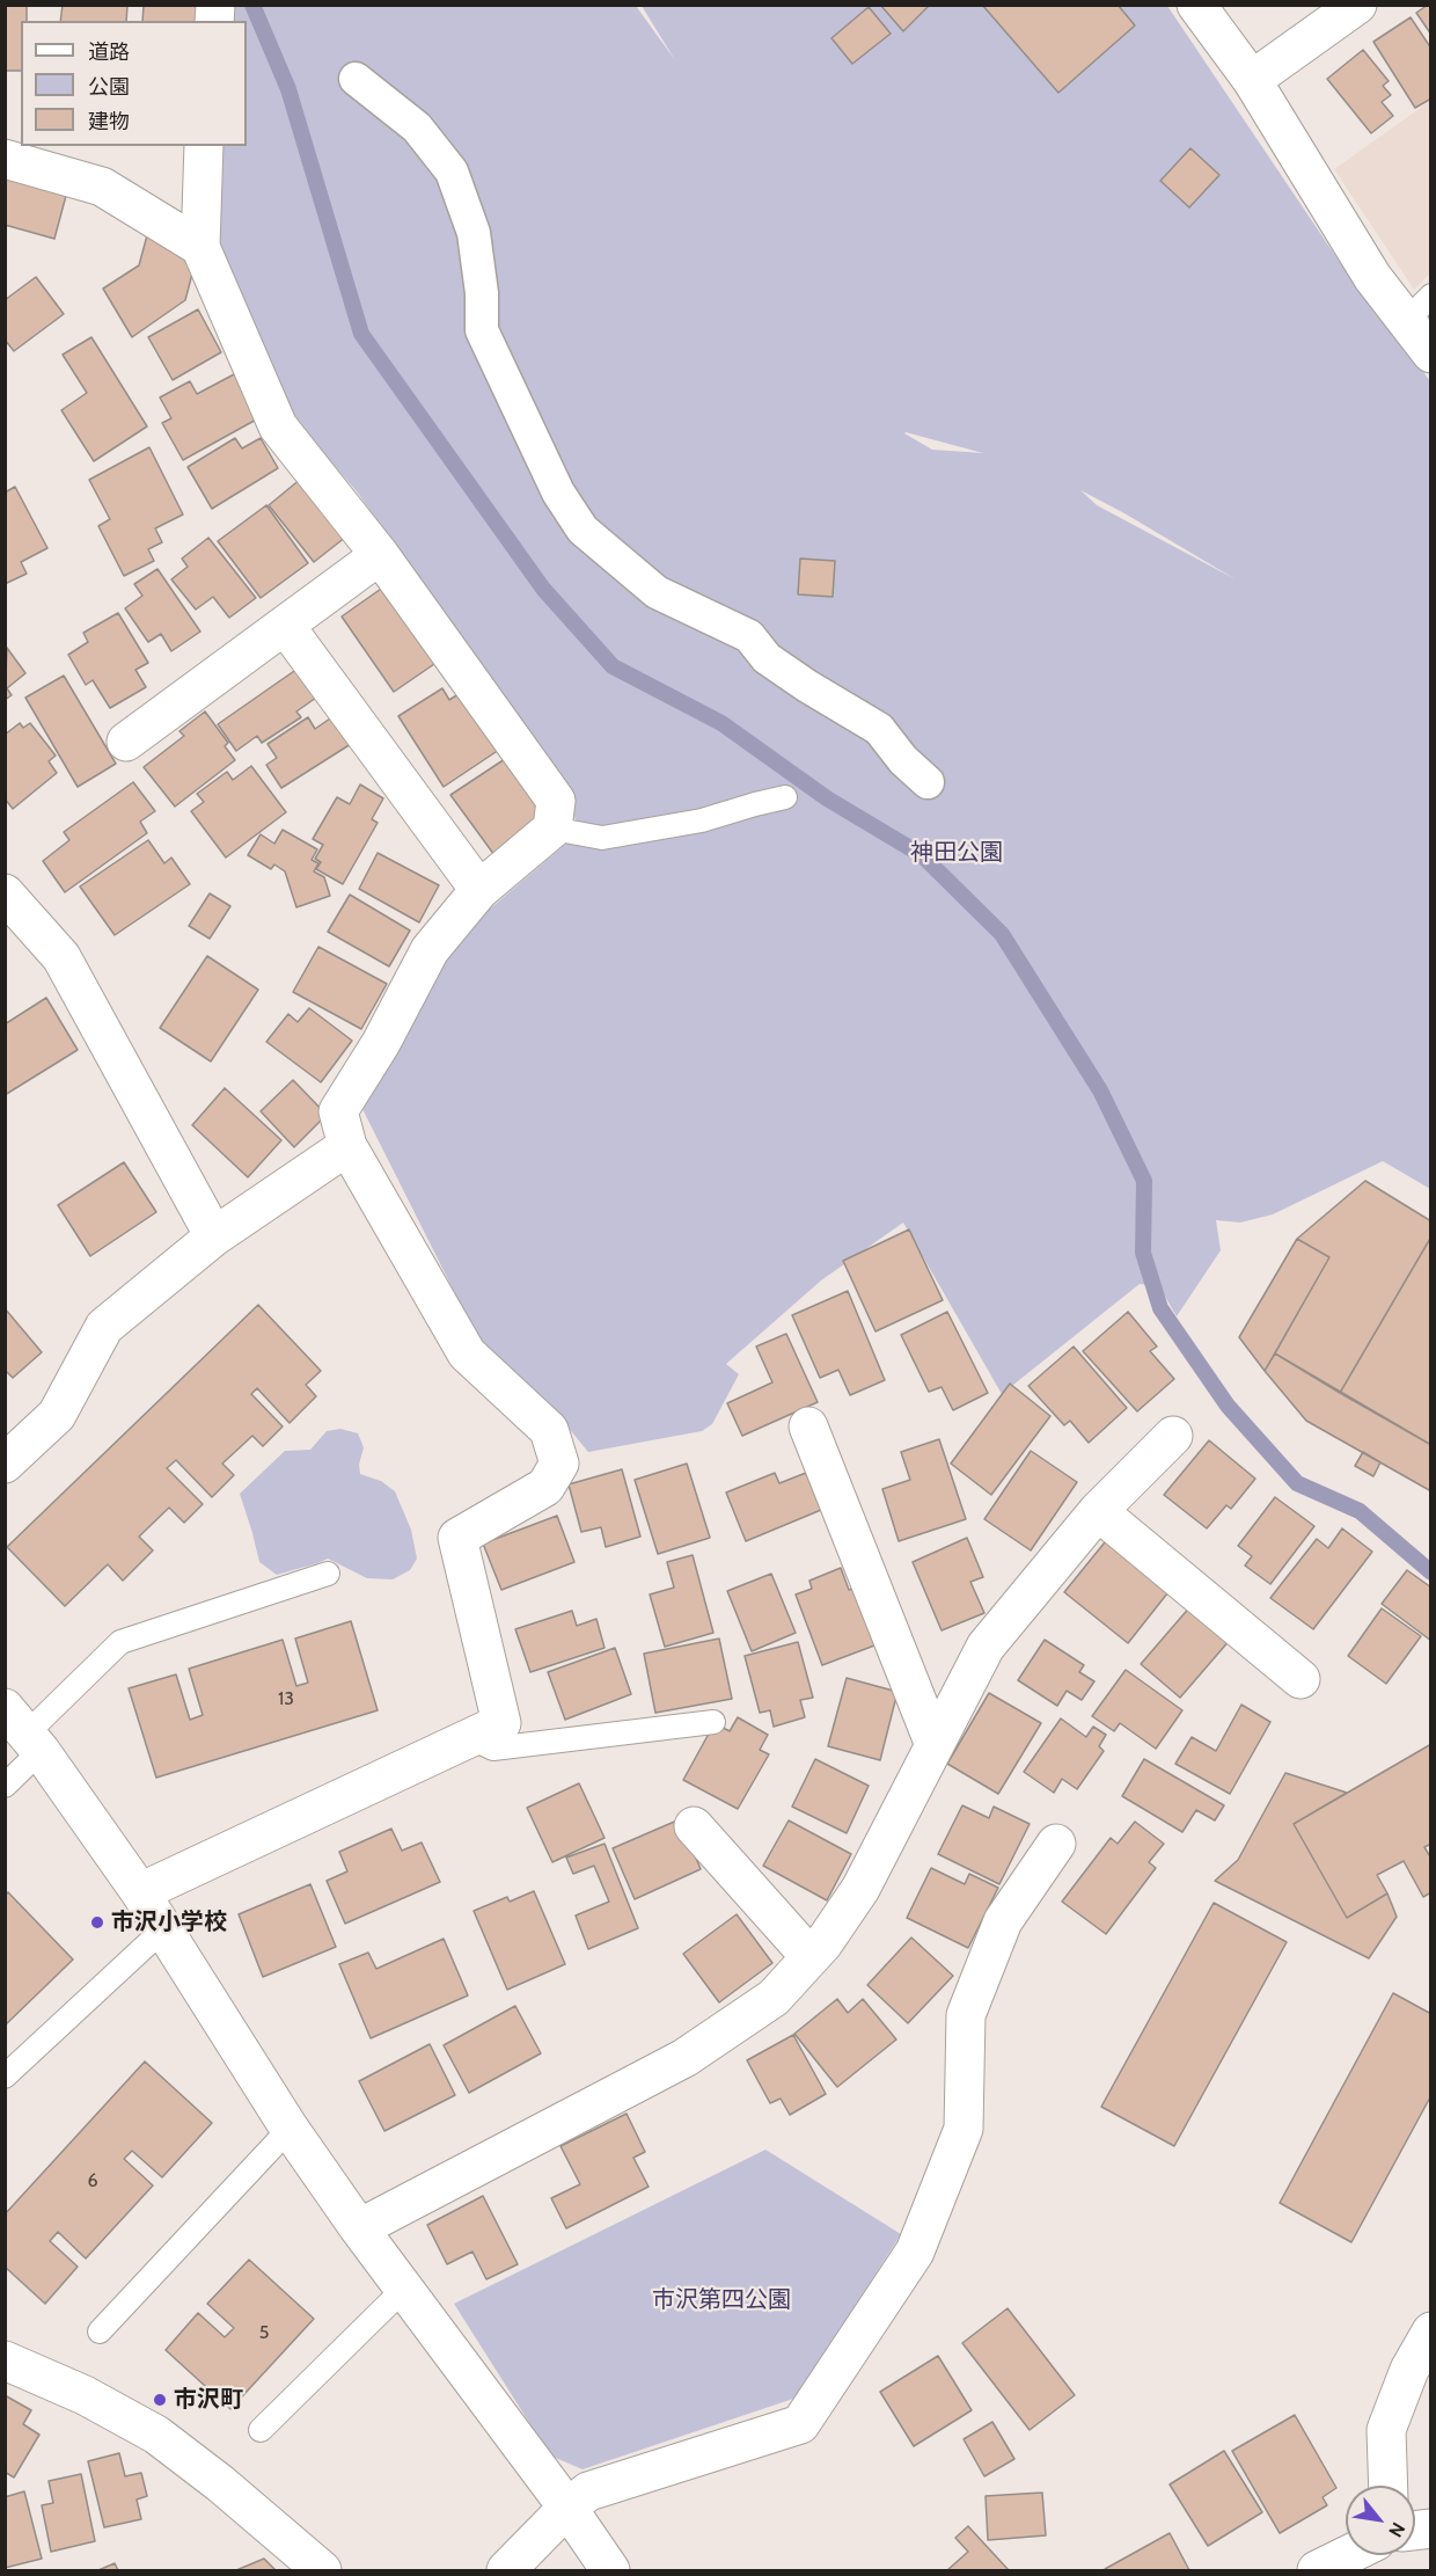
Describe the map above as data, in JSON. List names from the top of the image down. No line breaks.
{"parks":["神田公園","市沢第四公園"],"places":["市沢小学校","市沢町"],"house_numbers":["13","6","5"],"legend":["道路","公園","建物"],"north":"bottom right"}
